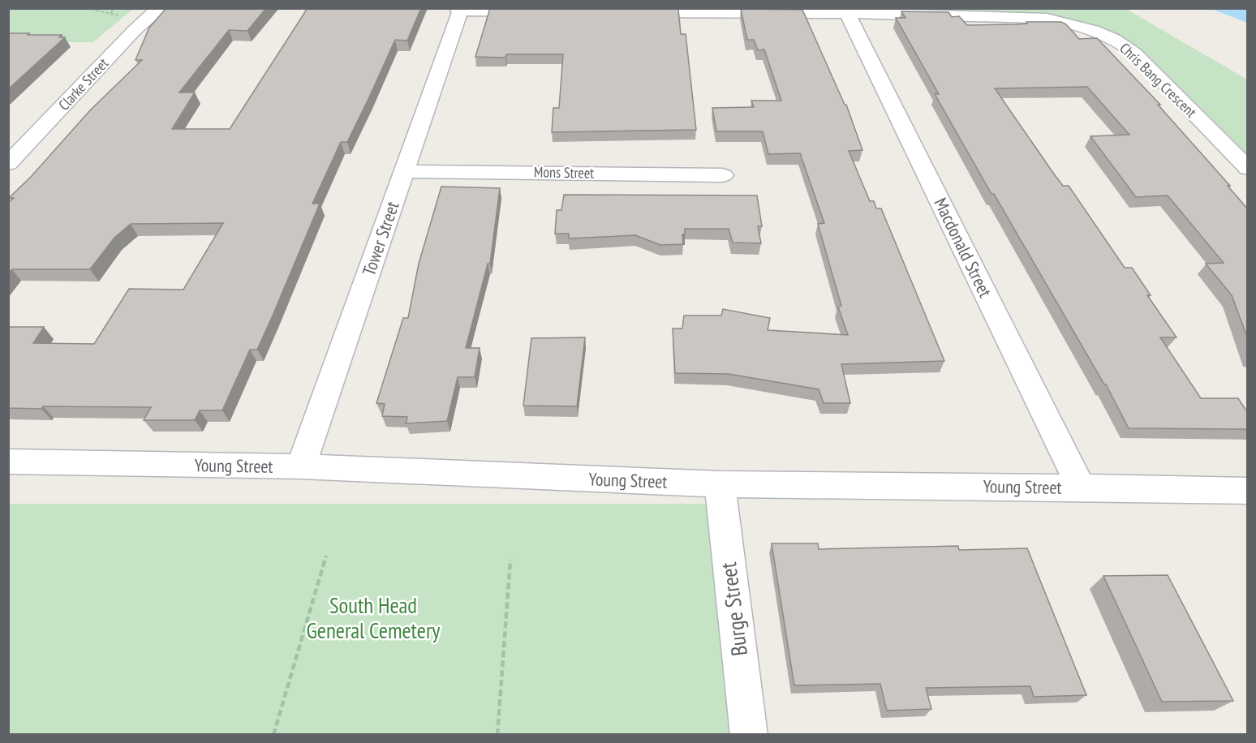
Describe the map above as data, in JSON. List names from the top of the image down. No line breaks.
{"streets":{"street":["Chris Bang Crescent","Clarke Street","Mons Street","Tower Street","Macdonald Street","Young Street","Burge Street"]},"crossings":[["Chris Bang Crescent","Macdonald Street"],["Mons Street","Tower Street"],["Tower Street","Young Street"],["Macdonald Street","Young Street"],["Young Street","Burge Street"]],"parks":["South Head General Cemetery"]}
